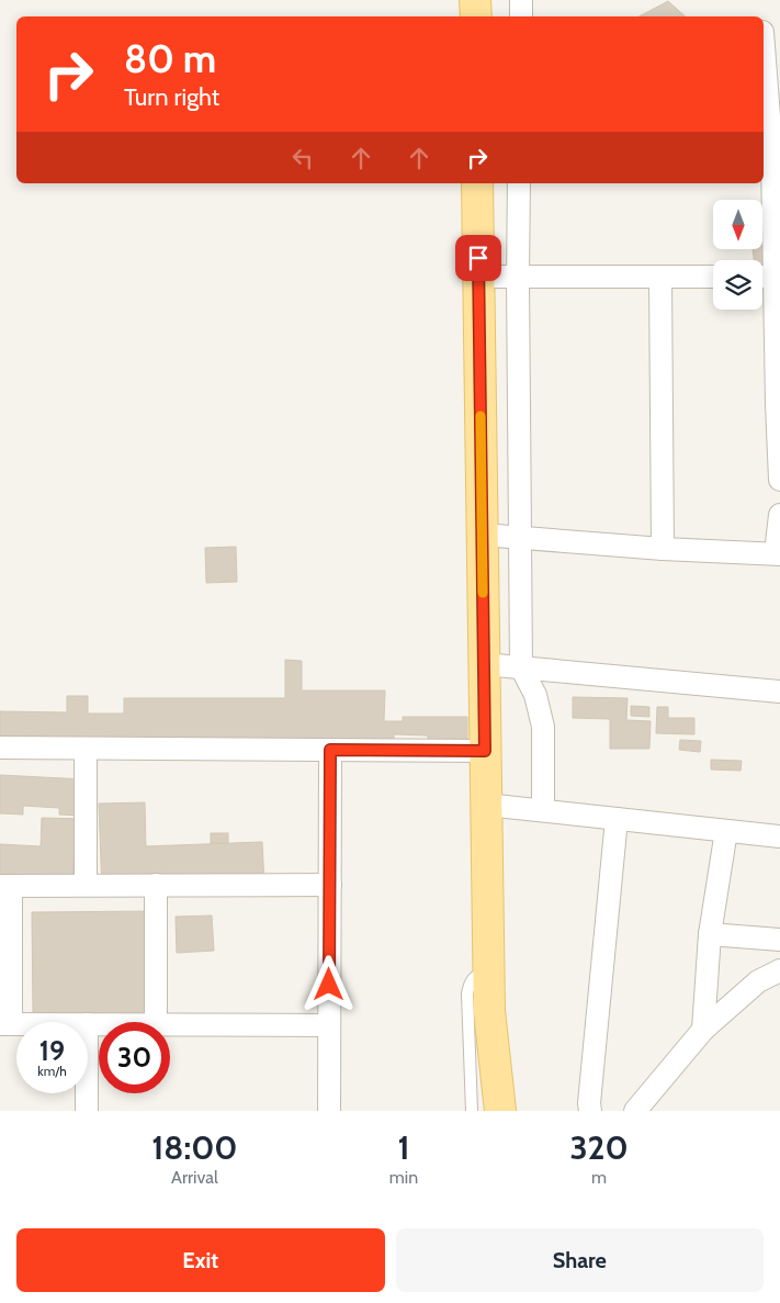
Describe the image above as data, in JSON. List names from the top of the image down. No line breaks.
{"north":"bottom","page":{"turn":["80 m","Turn right"],"speed":"19 km/h","limit":"30","eta":["18:00","Arrival","1","min","320","m"],"buttons":["Exit","Share"]}}
